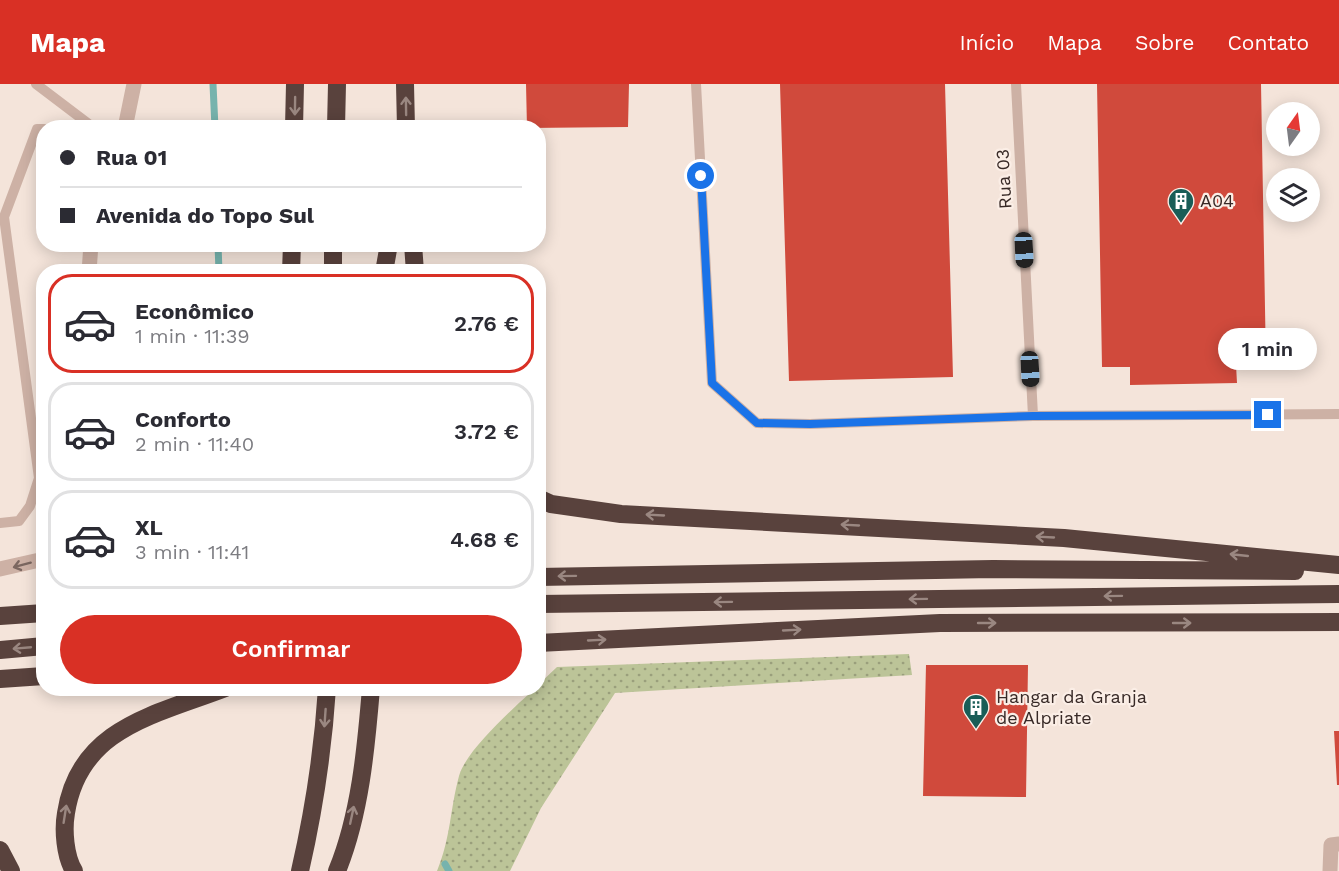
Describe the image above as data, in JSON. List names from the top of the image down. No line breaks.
{"streets":{"lane":["Rua 03"]},"places":{"building":["A04","Hangar da Granja de Alpriate"]},"north":"top","page":{"header":"Mapa","nav":["Início","Mapa","Sobre","Contato"],"banner":["Rua 01","Avenida do Topo Sul"],"list":[{"name":"Econômico","note":"1 min · 11:39","value":"2.76 €"},{"name":"Conforto","note":"2 min · 11:40","value":"3.72 €"},{"name":"XL","note":"3 min · 11:41","value":"4.68 €"}],"bubble":"1 min","buttons":"Confirmar"}}
